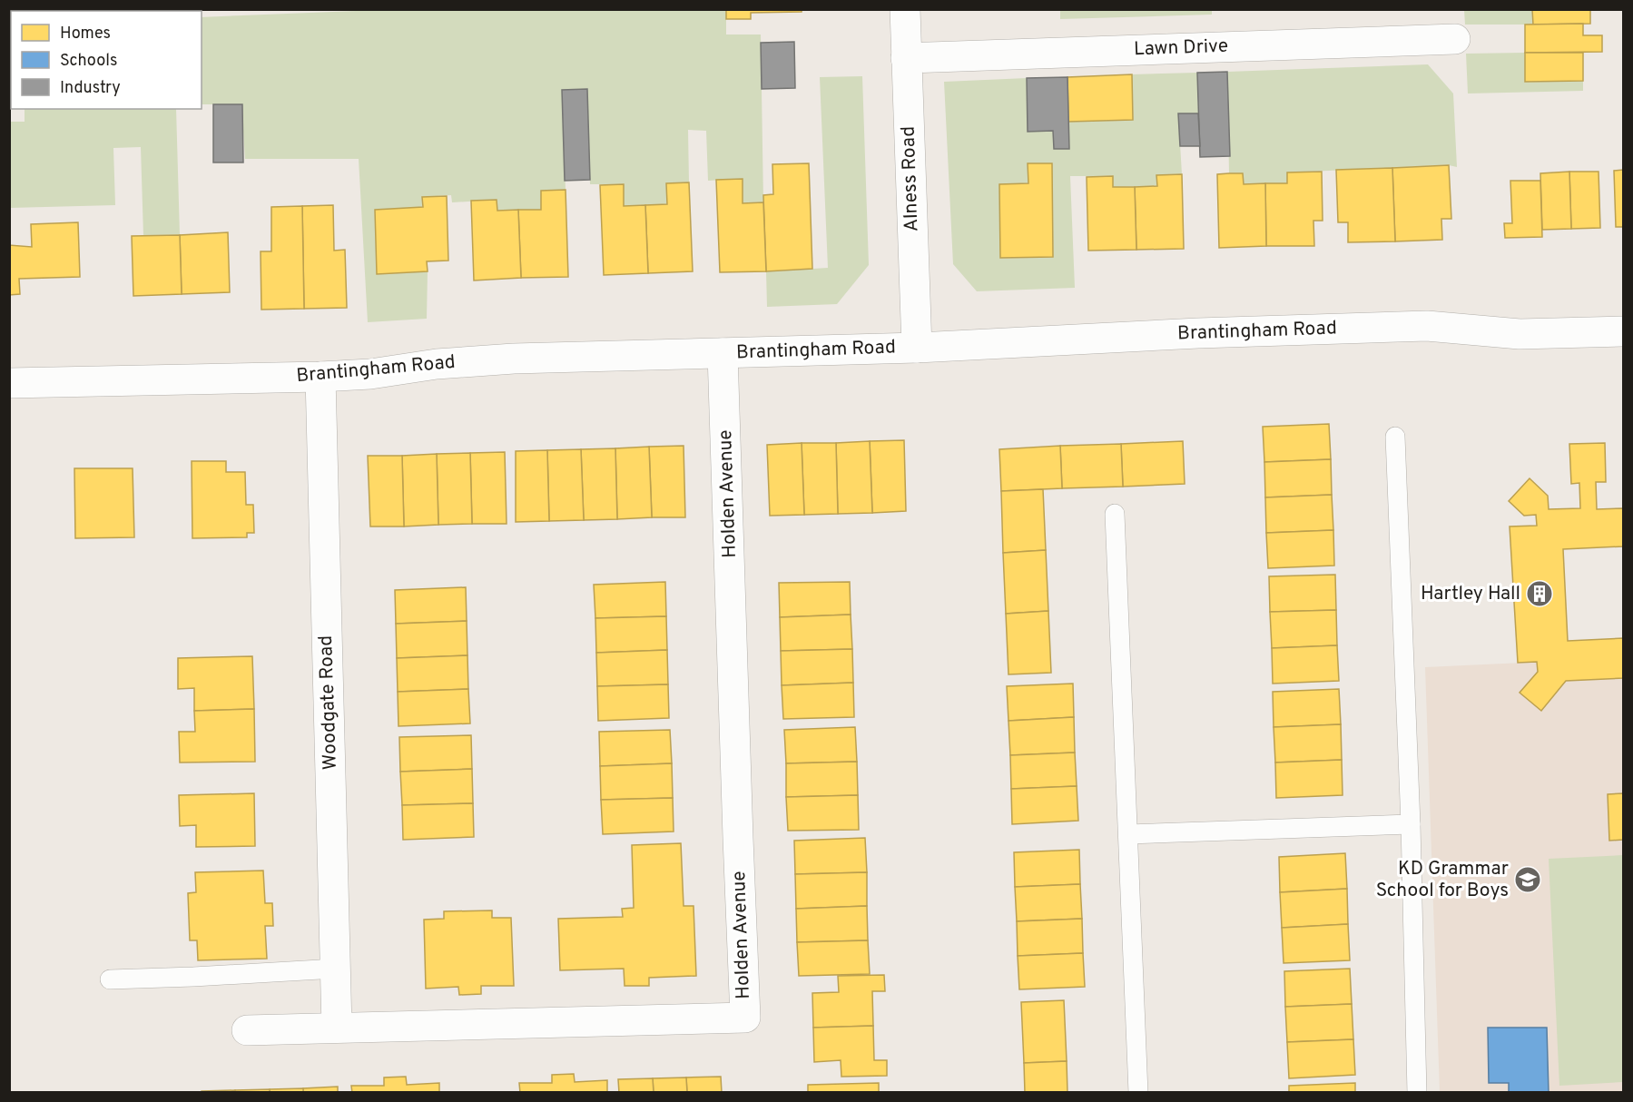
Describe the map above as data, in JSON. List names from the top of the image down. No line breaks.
{"streets":{"street":["Lawn Drive","Alness Road","Brantingham Road","Holden Avenue","Woodgate Road"]},"crossings":[["Lawn Drive","Alness Road"],["Alness Road","Brantingham Road"],["Brantingham Road","Holden Avenue"],["Brantingham Road","Woodgate Road"],["Holden Avenue","Woodgate Road"]],"places":{"building":["Hartley Hall"],"school or university":["KD Grammar School for Boys"]},"legend":["Homes","Schools","Industry"]}
